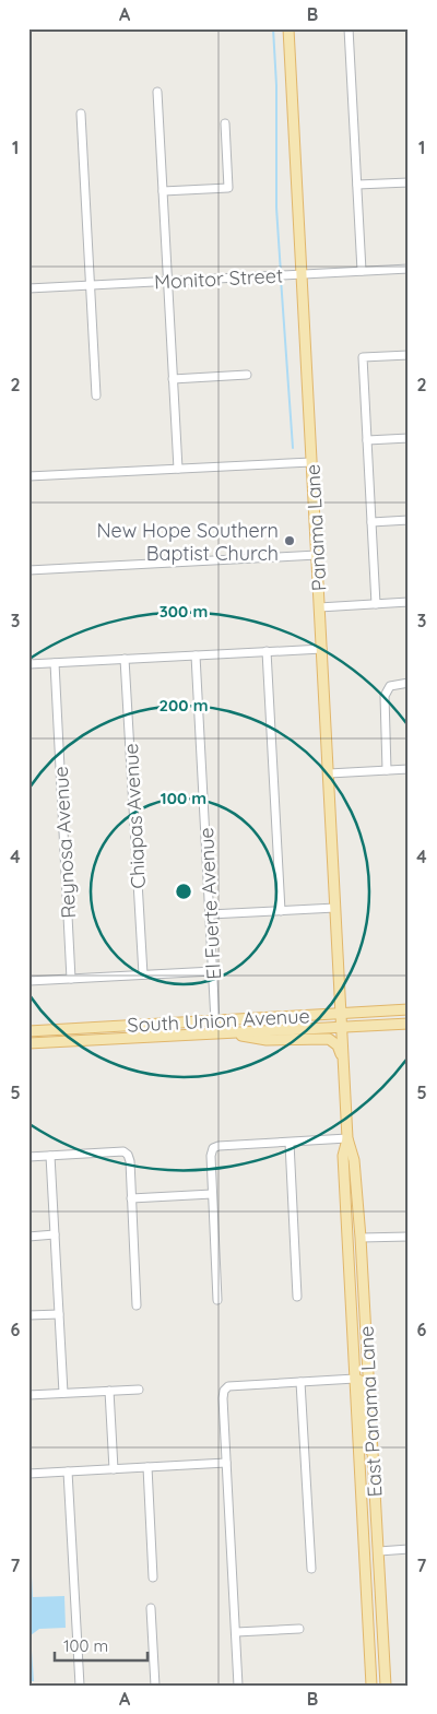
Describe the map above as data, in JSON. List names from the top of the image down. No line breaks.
{"streets":{"main road":["Panama Lane","South Union Avenue","East Panama Lane"],"street":["Monitor Street","Chiapas Avenue","Reynosa Avenue","El Fuerte Avenue"]},"crossings":[["Monitor Street","Panama Lane"],["Panama Lane","South Union Avenue"],["Panama Lane","East Panama Lane"],["El Fuerte Avenue","South Union Avenue"],["South Union Avenue","East Panama Lane"]],"places":["New Hope Southern Baptist Church"],"scale_bar":"100 m","grid":{"columns":["A","B"],"rows":["1","2","3","4","5","6","7"]},"rings":["300 m","200 m","100 m"]}
